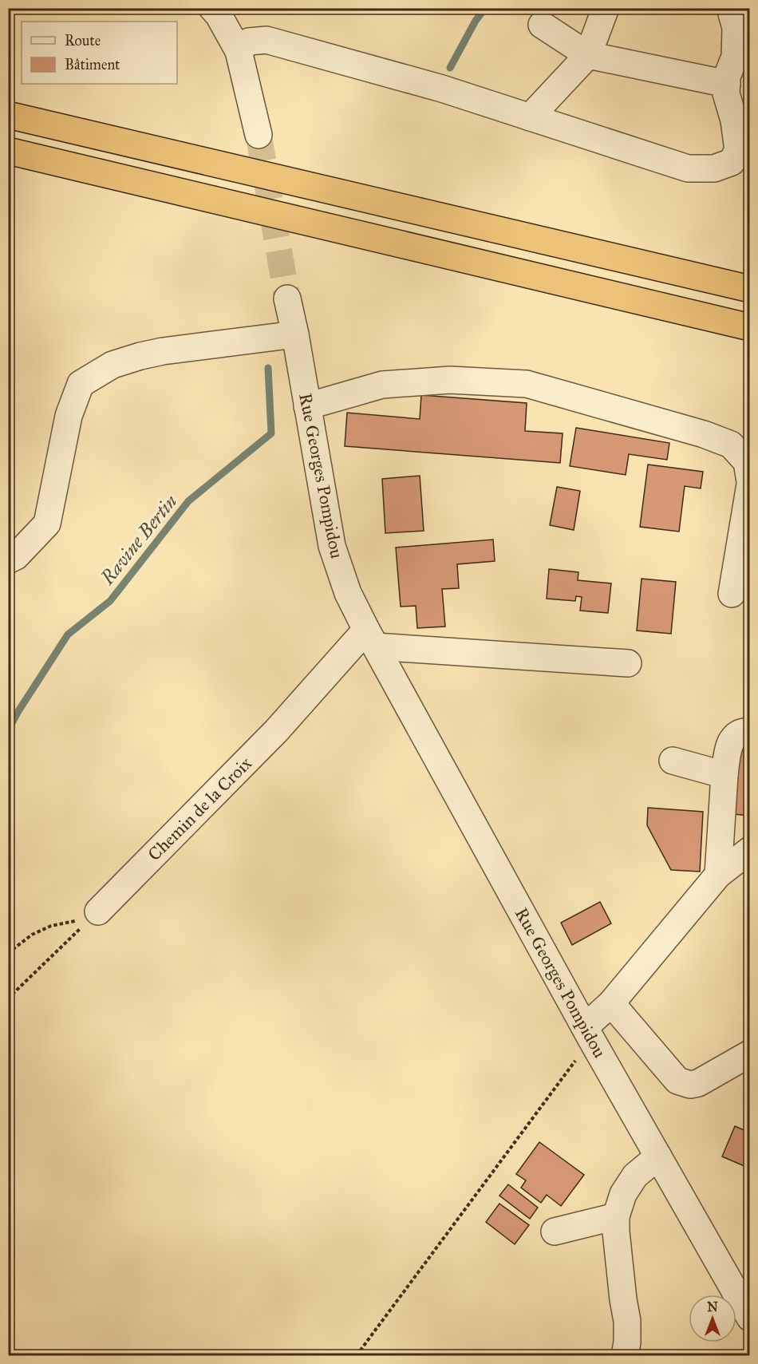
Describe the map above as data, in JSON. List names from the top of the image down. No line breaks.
{"streets":{"street":["Rue Georges Pompidou","Chemin de la Croix"]},"crossings":[["Rue Georges Pompidou","Chemin de la Croix"]],"water":["Ravine Bertin"],"legend":["Route","Bâtiment"],"north":"top"}
